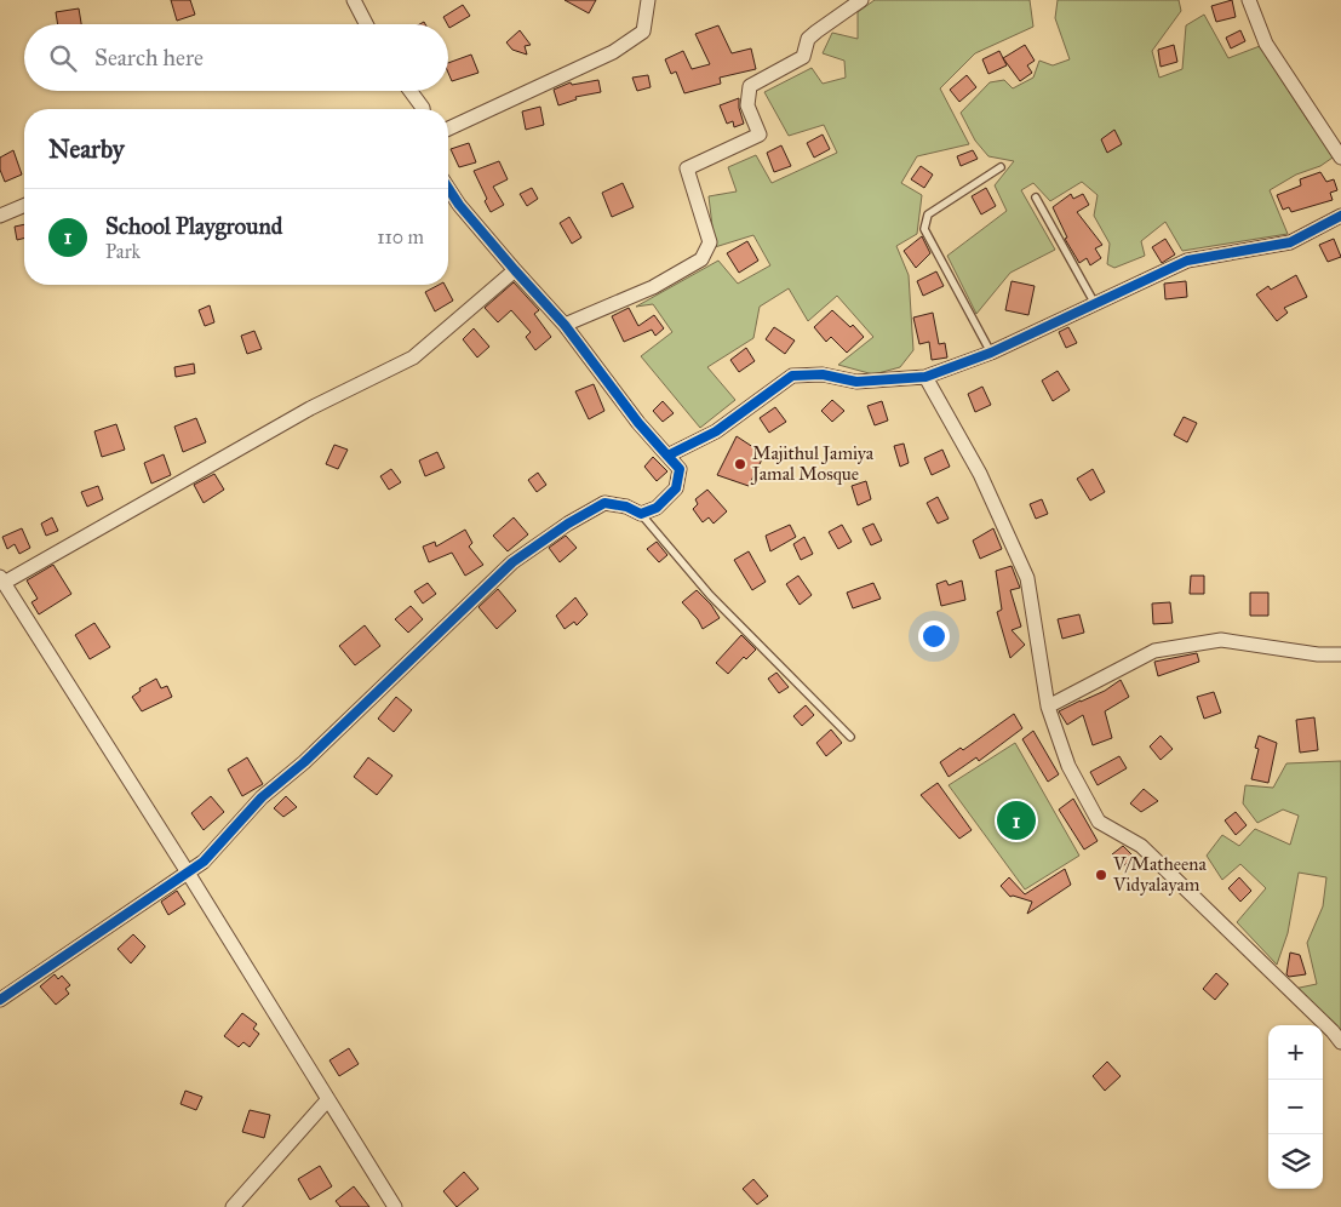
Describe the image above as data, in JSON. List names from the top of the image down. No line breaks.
{"places":["Majithul Jamiya Jamal Mosque","V/Matheena Vidyalayam"],"page":{"search":"Search here","heading":"Nearby","list":[{"mark":"1","name":"School Playground","note":"Park","value":"110 m"}],"pins":"1","map_buttons":["+","−"]}}
